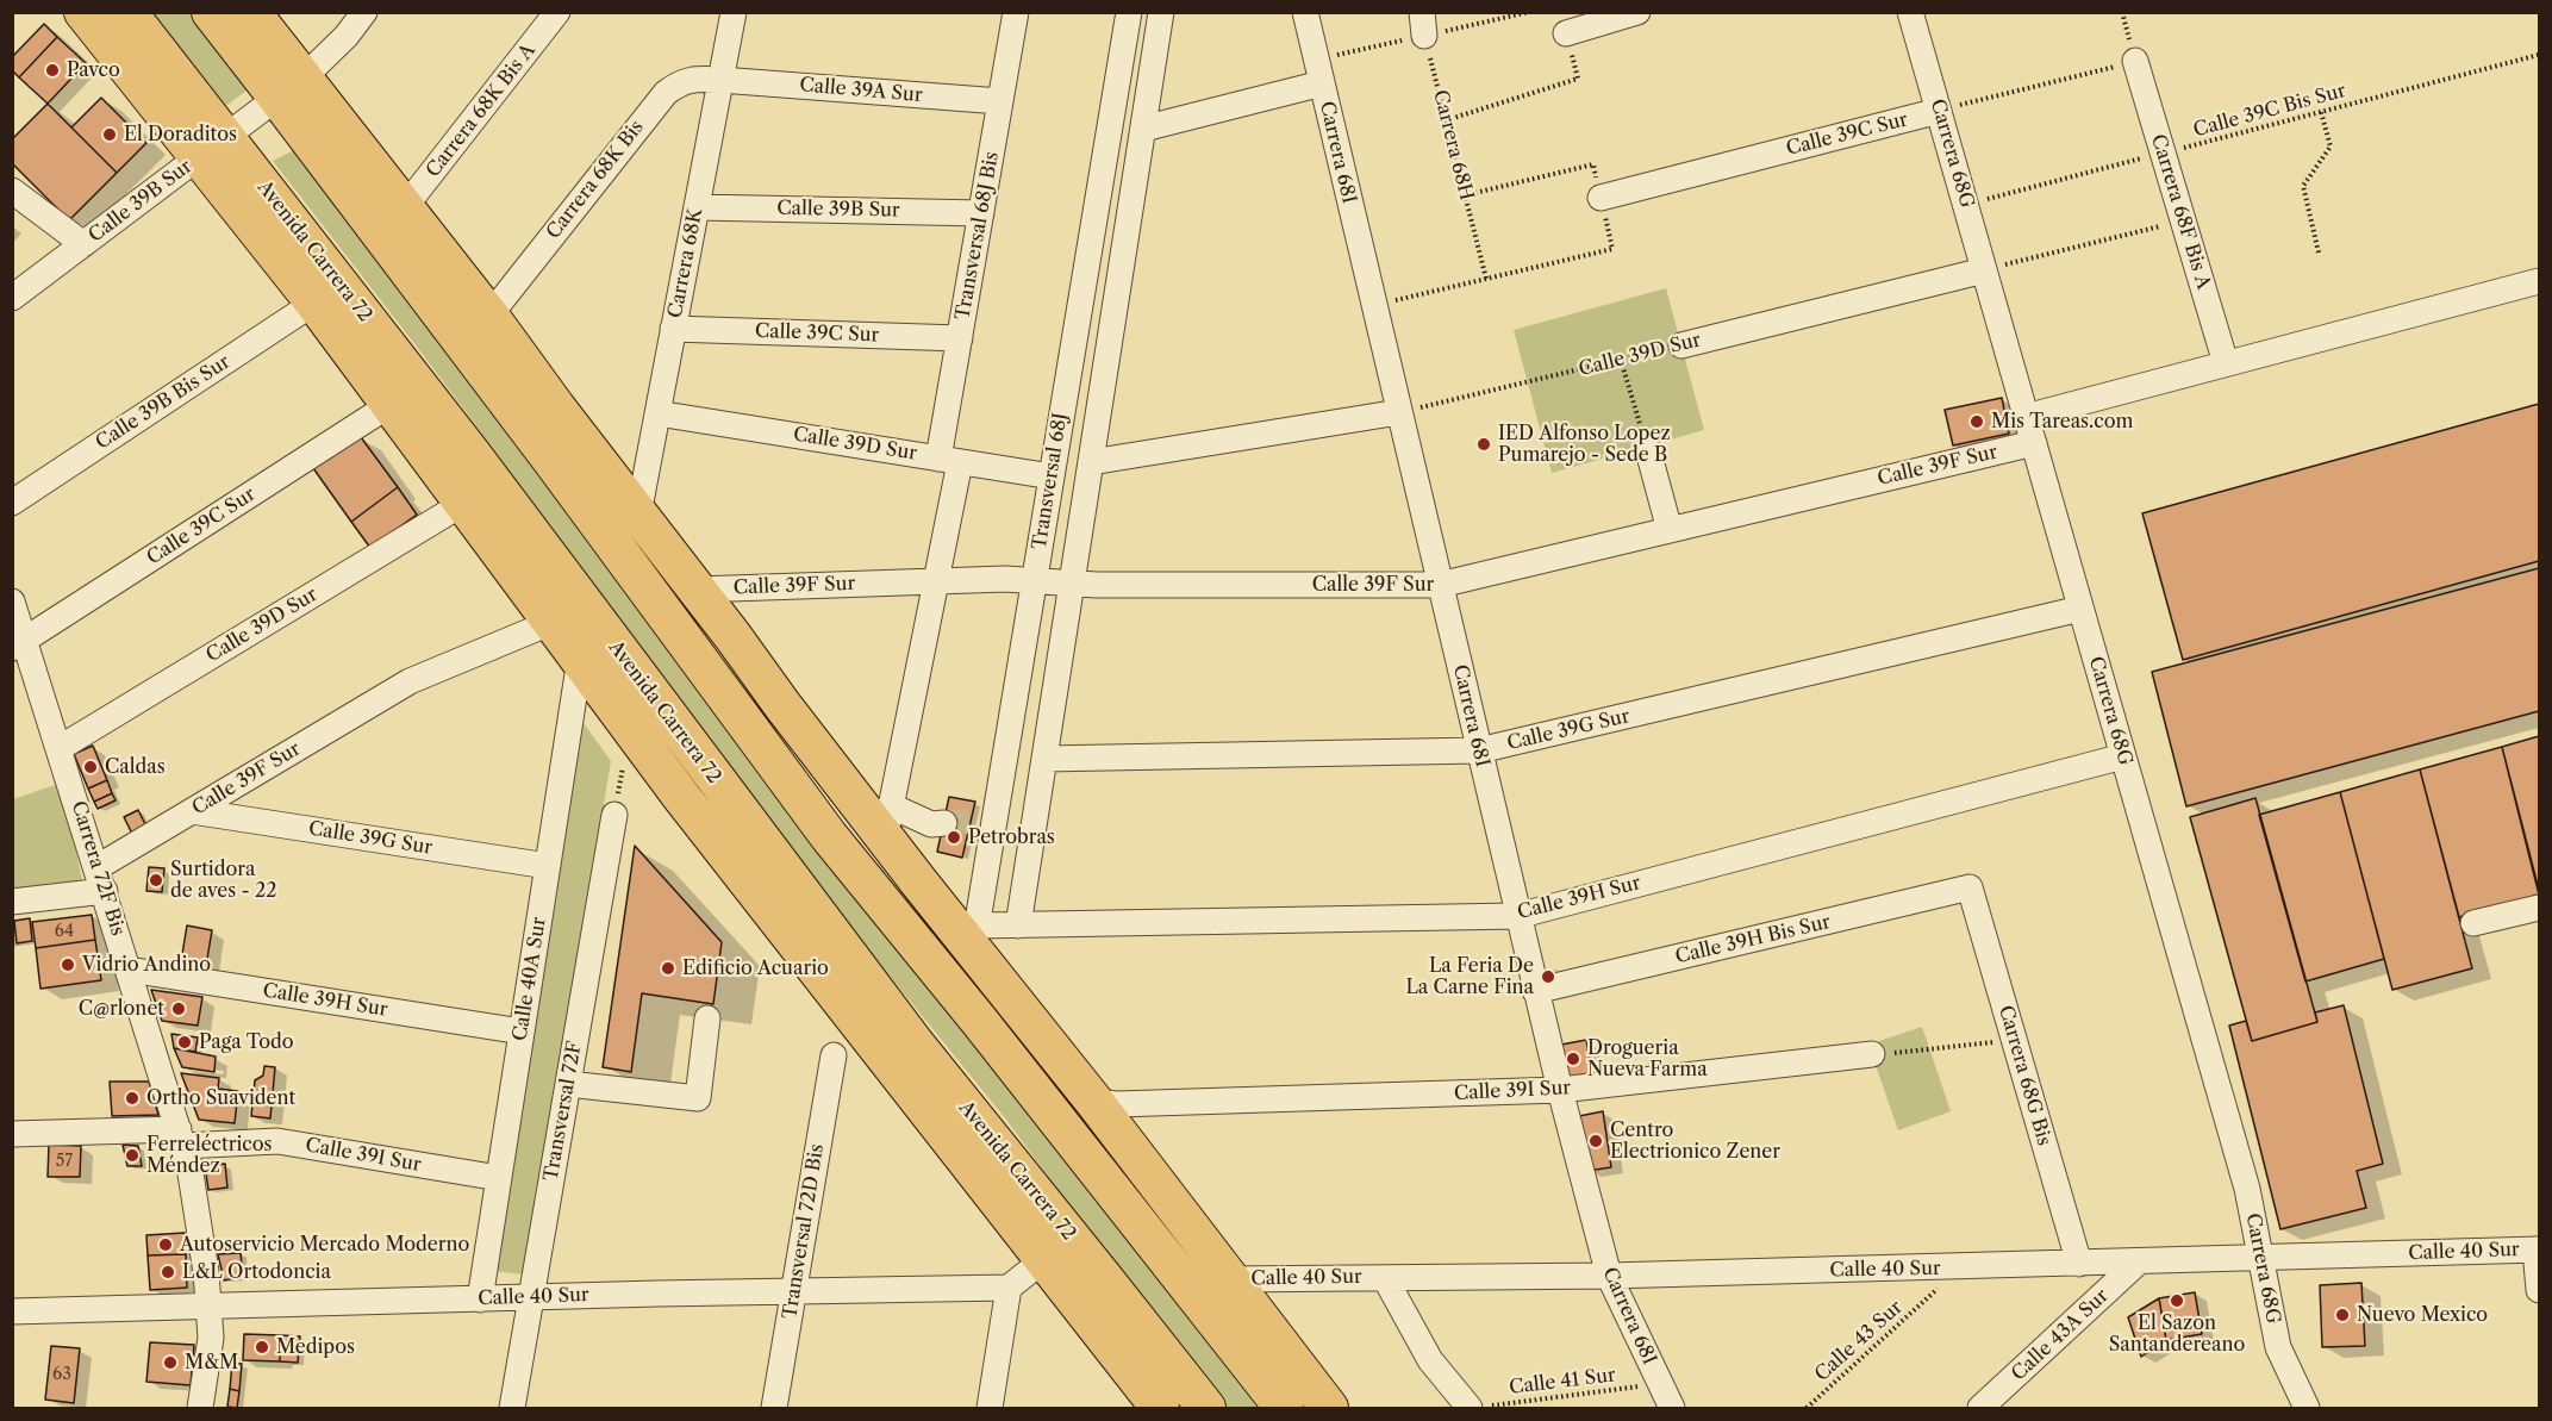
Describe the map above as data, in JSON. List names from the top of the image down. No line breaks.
{"streets":{"highway":["Avenida Carrera 72"],"street":["Calle 39A Sur","Carrera 68K Bis A","Calle 39C Sur","Carrera 68I","Carrera 68G","Carrera 68K Bis","Calle 39B Sur","Carrera 68F Bis A","Transversal 68J Bis","Carrera 68K","Calle 39D Sur","Calle 39B Bis Sur","Calle 39F Sur","Transversal 68J","Calle 39G Sur","Carrera 72F Bis","Calle 39H Sur","Calle 39H Bis Sur","Calle 40A Sur","Carrera 68G Bis","Calle 39I Sur","Transversal 72F","Transversal 72D Bis","Calle 40 Sur","Calle 43A Sur"],"path":["Calle 39C Bis Sur","Carrera 68H","Calle 43 Sur","Calle 41 Sur"]},"crossings":[["Calle 39A Sur","Carrera 68K Bis"],["Calle 39A Sur","Transversal 68J Bis"],["Calle 39A Sur","Carrera 68K"],["Calle 39C Bis Sur","Carrera 68G"],["Calle 39C Bis Sur","Carrera 68F Bis A"],["Calle 39C Sur","Carrera 68G"],["Calle 39C Sur","Transversal 68J Bis"],["Calle 39C Sur","Avenida Carrera 72"],["Calle 39C Sur","Carrera 68K"],["Calle 39C Sur","Carrera 72F Bis"],["Carrera 68I","Calle 39D Sur"],["Carrera 68I","Calle 39F Sur"],["Carrera 68I","Calle 39G Sur"],["Carrera 68I","Calle 39H Sur"],["Carrera 68I","Calle 39H Bis Sur"],["Carrera 68I","Calle 39I Sur"],["Carrera 68I","Calle 40 Sur"],["Carrera 68I","Calle 41 Sur"],["Carrera 68G","Calle 39D Sur"],["Carrera 68G","Calle 39F Sur"],["Carrera 68G","Calle 39G Sur"],["Carrera 68G","Calle 39H Sur"],["Carrera 68G","Calle 40 Sur"],["Carrera 68K Bis","Carrera 68K"],["Calle 39B Sur","Transversal 68J Bis"],["Calle 39B Sur","Avenida Carrera 72"],["Calle 39B Sur","Carrera 68K"],["Transversal 68J Bis","Calle 39D Sur"],["Transversal 68J Bis","Calle 39F Sur"],["Avenida Carrera 72","Calle 39D Sur"],["Avenida Carrera 72","Calle 39B Bis Sur"],["Avenida Carrera 72","Calle 39F Sur"],["Avenida Carrera 72","Calle 40A Sur"],["Carrera 68K","Calle 39D Sur"],["Calle 39D Sur","Transversal 68J"],["Calle 39D Sur","Carrera 72F Bis"],["Calle 39F Sur","Transversal 68J"],["Calle 39F Sur","Calle 39G Sur"],["Calle 39F Sur","Carrera 72F Bis"],["Transversal 68J","Calle 39G Sur"],["Transversal 68J","Calle 39H Sur"],["Calle 39G Sur","Calle 40A Sur"],["Carrera 72F Bis","Calle 39H Sur"],["Carrera 72F Bis","Calle 39I Sur"],["Carrera 72F Bis","Calle 40 Sur"],["Calle 39H Sur","Calle 40A Sur"],["Calle 39H Bis Sur","Carrera 68G Bis"],["Calle 40A Sur","Calle 39I Sur"],["Calle 40A Sur","Calle 40 Sur"],["Carrera 68G Bis","Calle 40 Sur"],["Transversal 72F","Calle 40 Sur"],["Transversal 72D Bis","Calle 40 Sur"],["Calle 40 Sur","Calle 43A Sur"],["Calle 40 Sur","Calle 43 Sur"]],"places":["Pavco","El Doraditos","Mis Tareas.com","IED Alfonso Lopez Pumarejo - Sede B","Caldas","Petrobras","Surtidora de aves - 22","Vidrio Andino","Edificio Acuario","La Feria De La Carne Fina","C@rlonet","Paga Todo","Drogueria Nueva Farma","Ortho Suavident","Centro Electrionico Zener","Ferreléctricos Méndez","Autoservicio Mercado Moderno","L&L Ortodoncia","El Sazon Santandereano","Nuevo Mexico","Medipos","M&M"],"house_numbers":["64","57","63"]}
